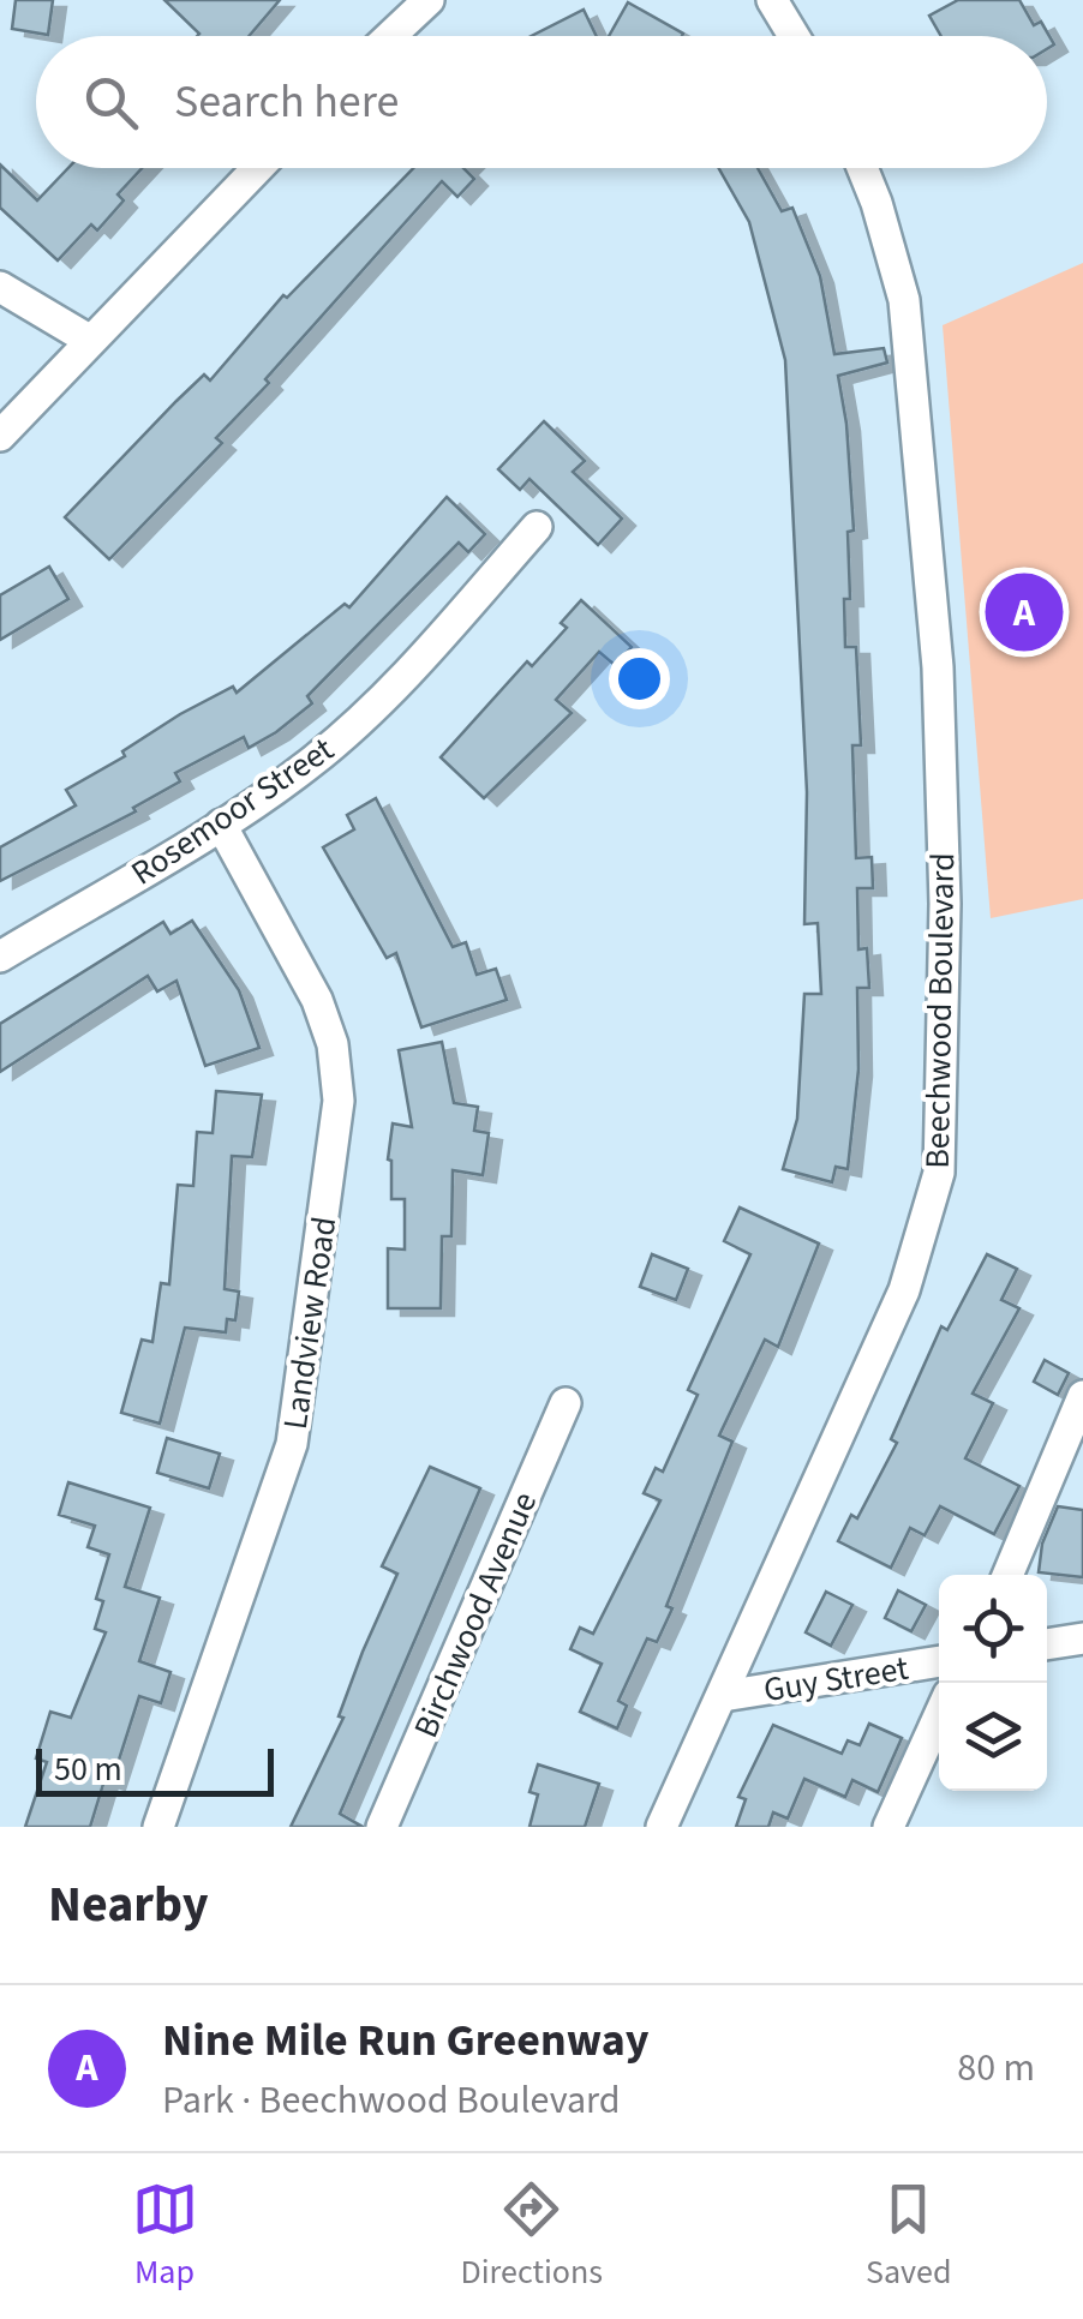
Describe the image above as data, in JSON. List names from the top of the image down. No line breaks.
{"streets":{"street":["Rosemoor Street","Beechwood Boulevard","Landview Road","Birchwood Avenue","Guy Street"]},"crossings":[["Rosemoor Street","Landview Road"],["Beechwood Boulevard","Guy Street"]],"scale_bar":"50 m","page":{"search":"Search here","pins":"A","scale":"50 m","heading":"Nearby","list":[{"mark":"A","name":"Nine Mile Run Greenway","note":"Park · Beechwood Boulevard","value":"80 m"}],"nav":["Map","Directions","Saved"]}}
